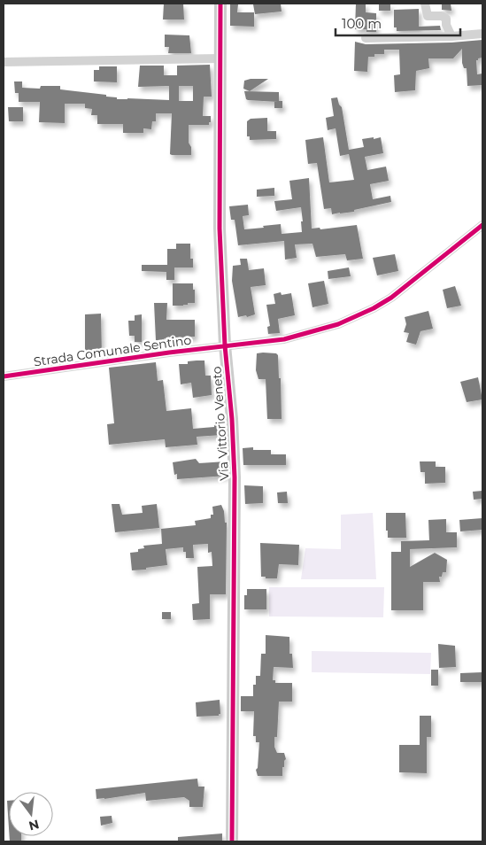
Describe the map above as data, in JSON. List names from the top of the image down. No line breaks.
{"streets":{"street":["Strada Comunale Sentino","Via Vittorio Veneto"]},"crossings":[["Strada Comunale Sentino","Via Vittorio Veneto"]],"scale_bar":"100 m","north":"bottom"}
